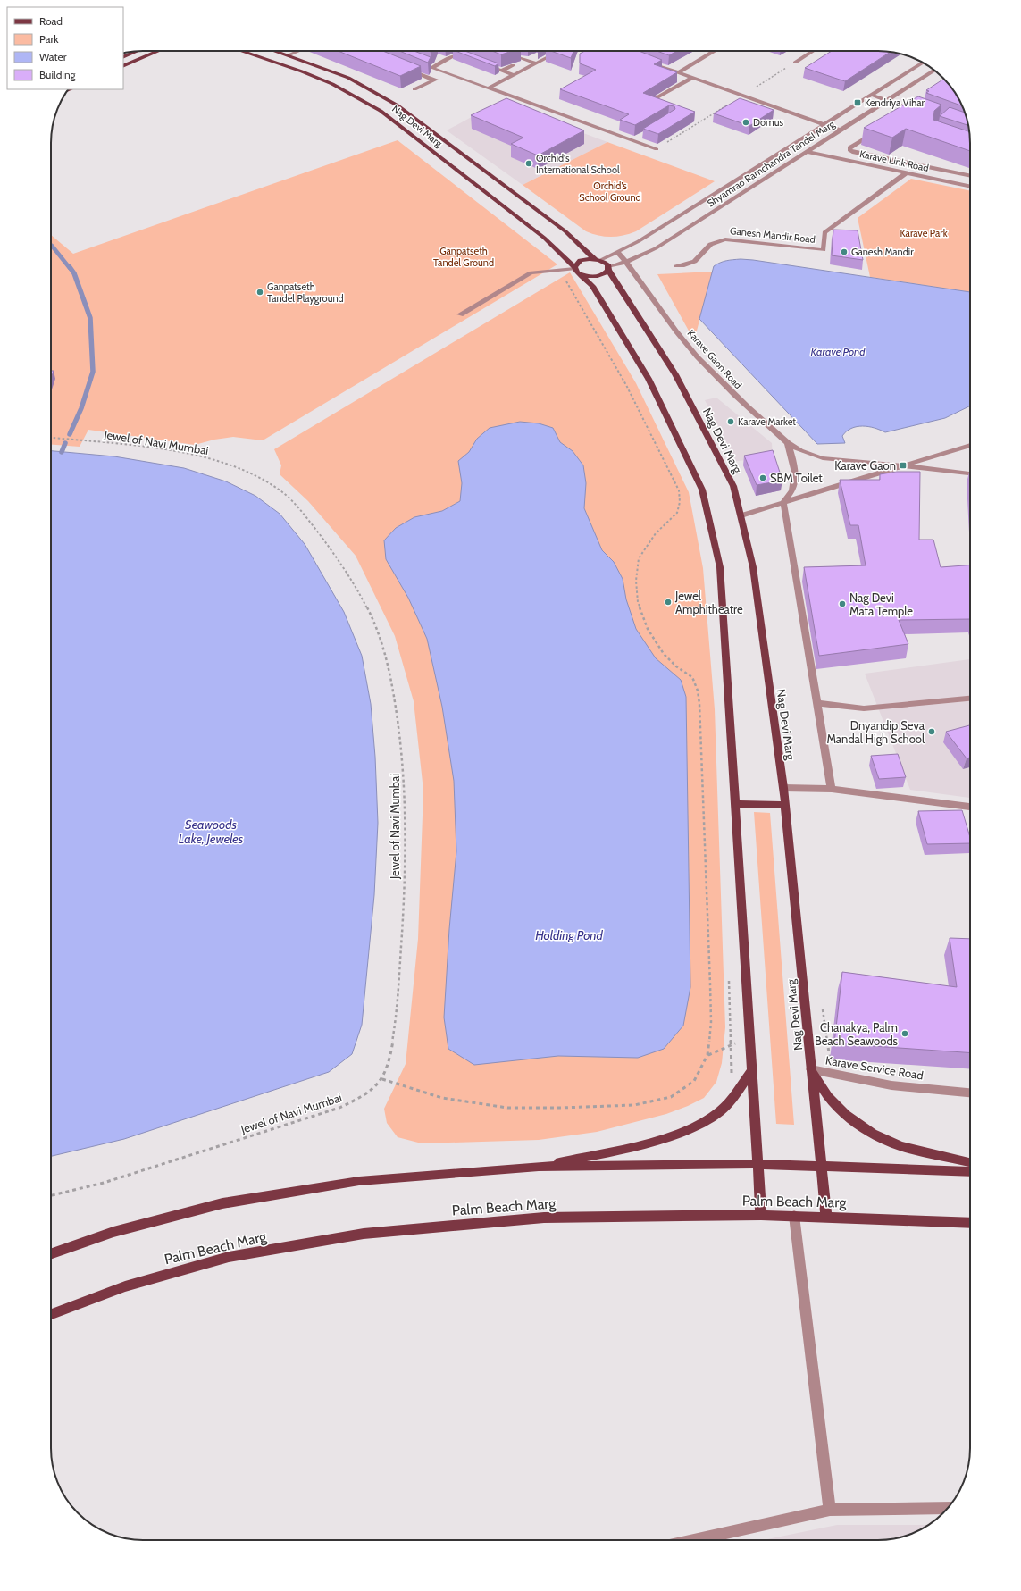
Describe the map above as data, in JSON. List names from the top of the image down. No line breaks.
{"streets":{"main road":["Nag Devi Marg","Palm Beach Marg"],"street":["Karave Link Road","Shyamrao Ramchandra Tandel Marg","Ganesh Mandir Road","Karave Gaon Road","Karave Service Road"],"path":["Jewel of Navi Mumbai"]},"crossings":[["Nag Devi Marg","Shyamrao Ramchandra Tandel Marg"],["Nag Devi Marg","Karave Service Road"],["Nag Devi Marg","Palm Beach Marg"],["Karave Link Road","Shyamrao Ramchandra Tandel Marg"],["Karave Link Road","Ganesh Mandir Road"],["Shyamrao Ramchandra Tandel Marg","Karave Gaon Road"]],"water":["Karave Pond","Seawoods Lake, Jeweles","Holding Pond"],"parks":["Orchid's School Ground","Karave Park","Ganpatseth Tandel Ground"],"places":{"transit":["Kendriya Vihar","Karave Gaon"],"other":["Domus","Orchid's International School","Ganesh Mandir","Ganpatseth Tandel Playground","Karave Market","SBM Toilet","Jewel Amphitheatre","Nag Devi Mata Temple","Dnyandip Seva Mandal High School","Chanakya, Palm Beach Seawoods"]},"legend":["Road","Park","Water","Building"]}
